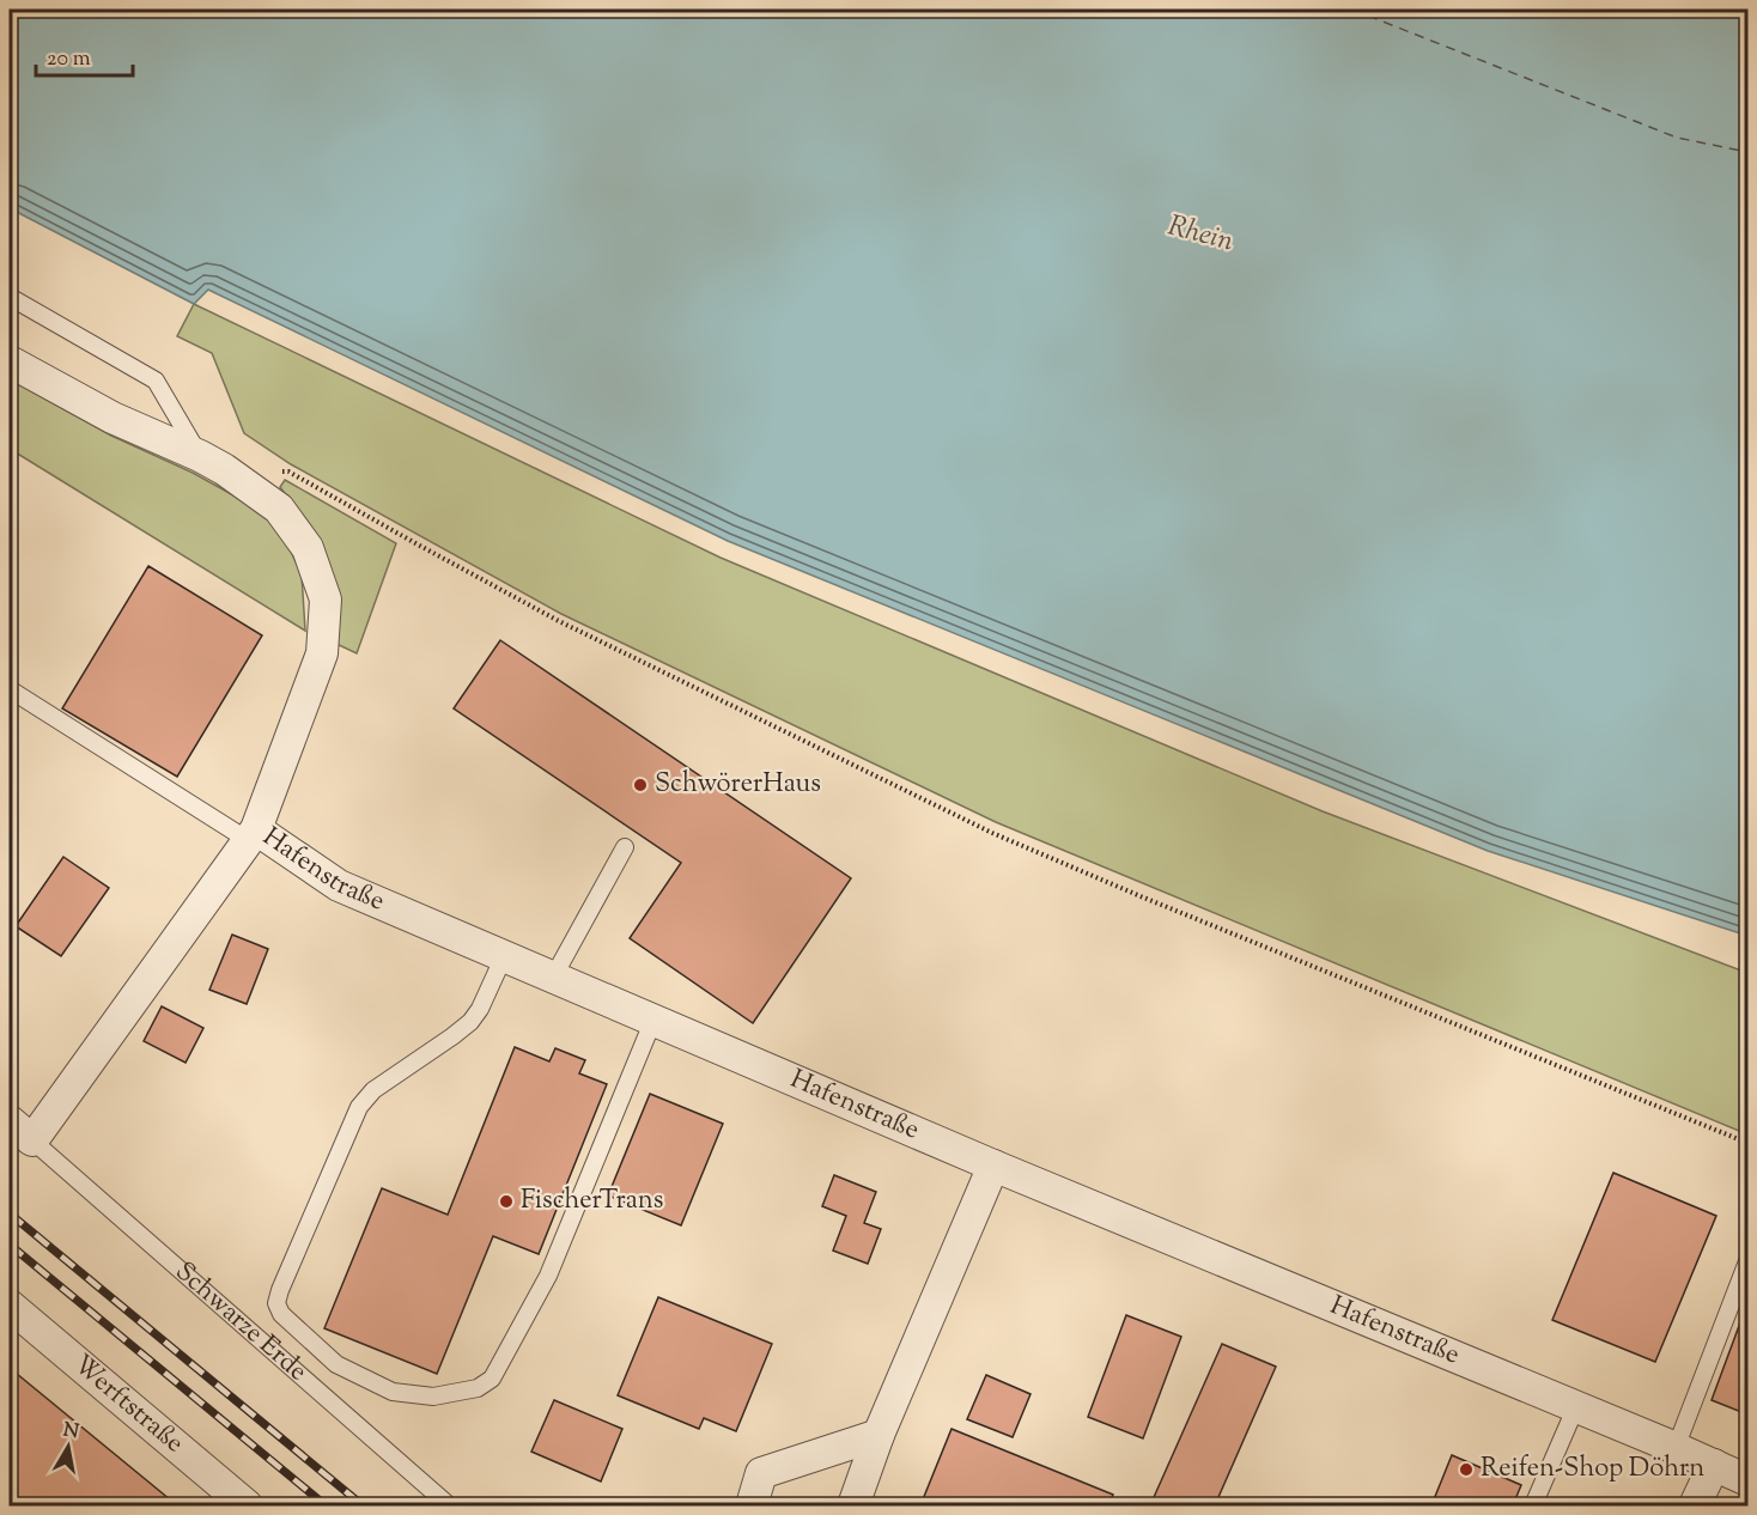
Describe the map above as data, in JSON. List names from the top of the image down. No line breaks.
{"streets":{"street":["Hafenstraße","Schwarze Erde","Werftstraße"]},"water":["Rhein"],"places":["SchwörerHaus","FischerTrans","Reifen-Shop Döhrn"],"scale_bar":"20 m","north":"top"}
